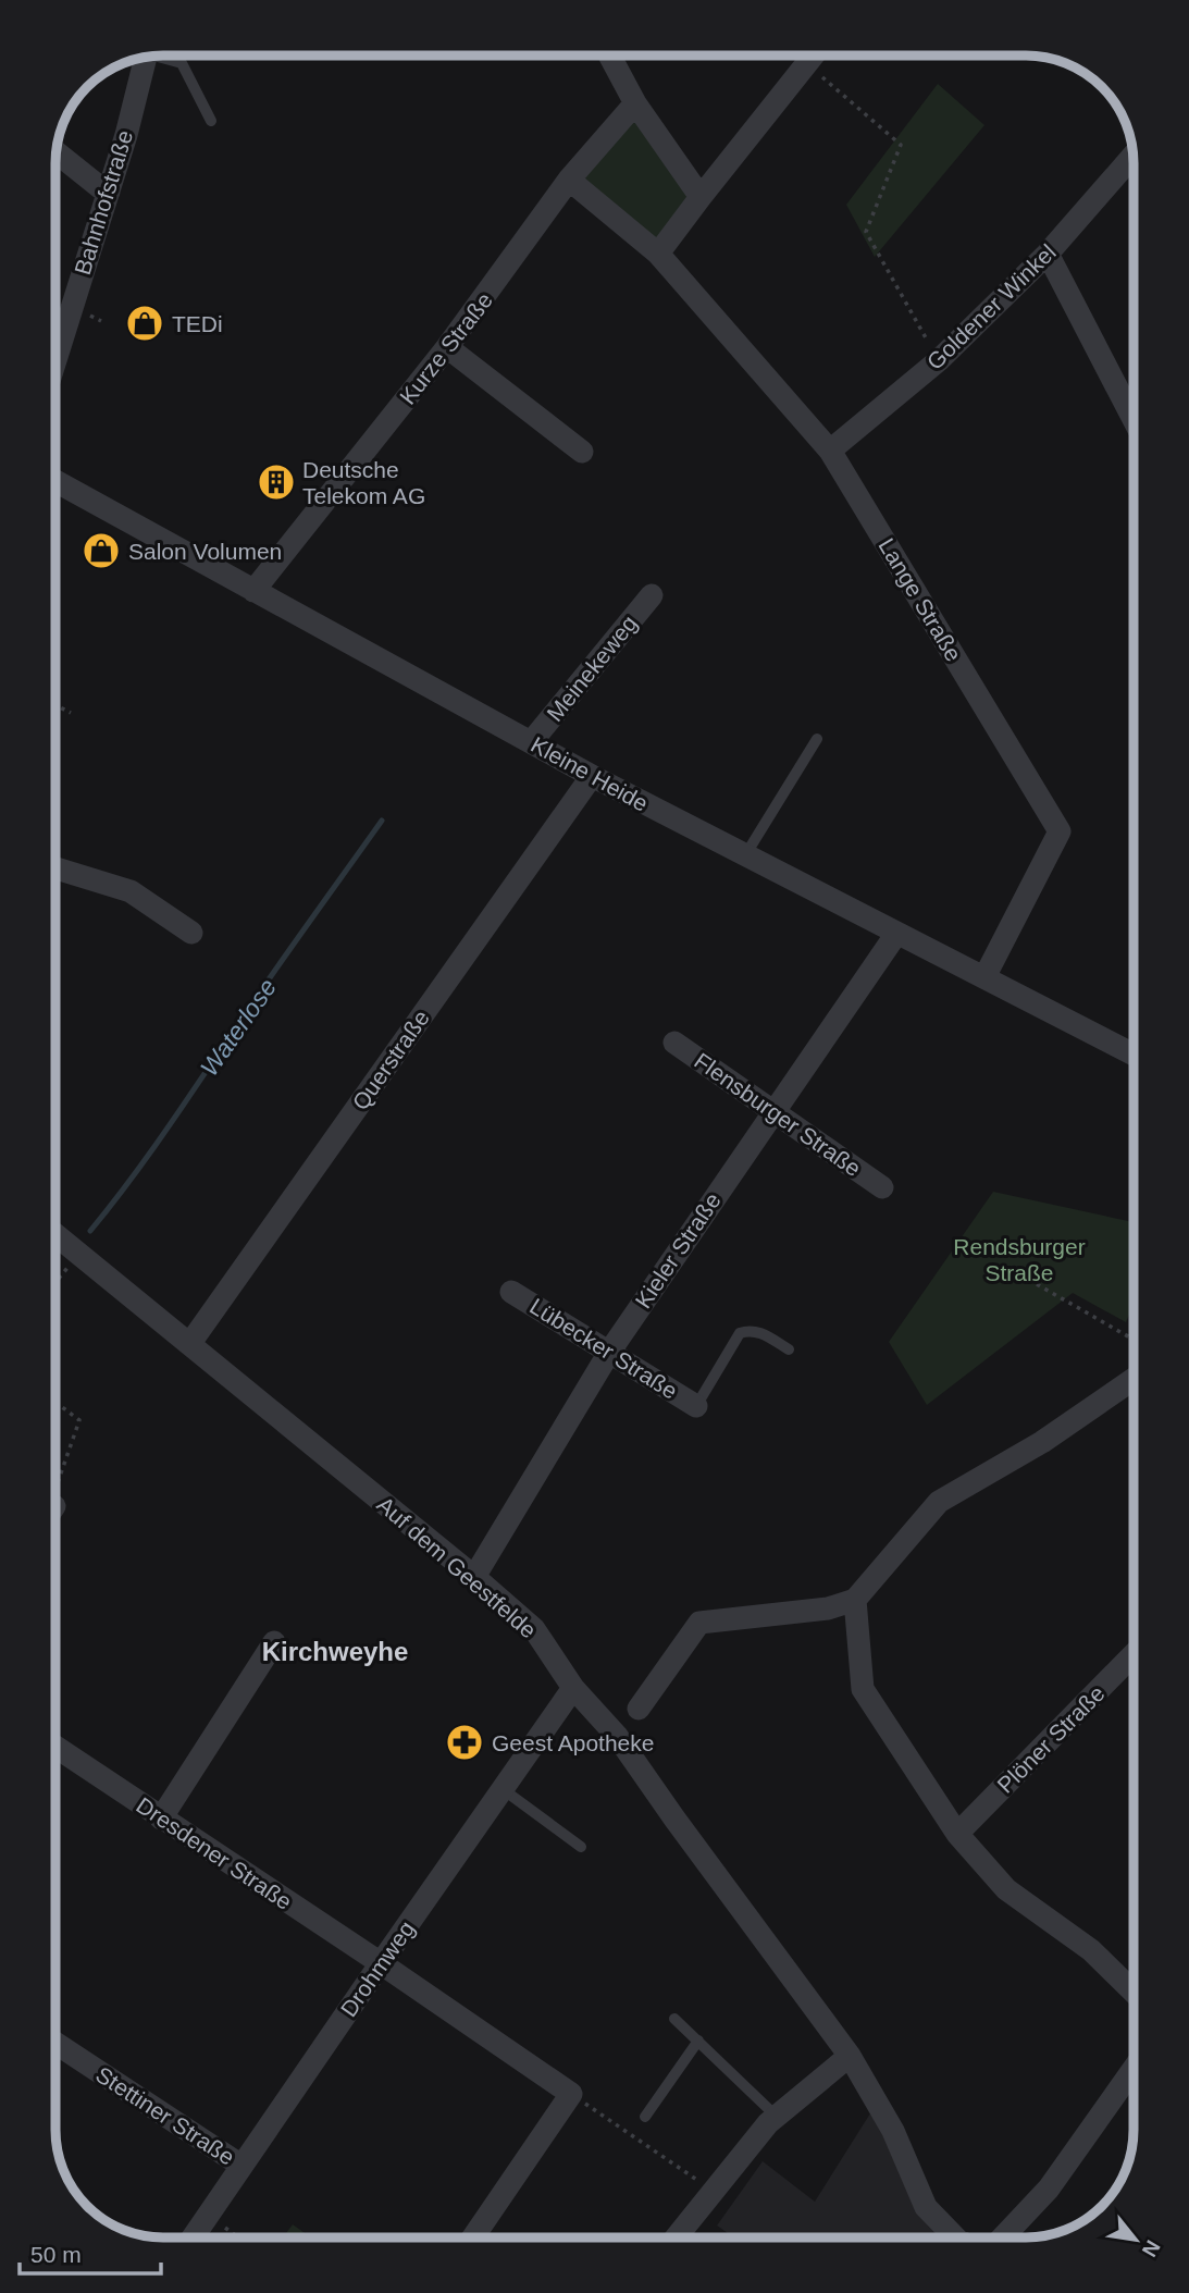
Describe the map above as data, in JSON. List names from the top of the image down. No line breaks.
{"streets":{"street":["Bahnhofstraße","Goldener Winkel","Kurze Straße","Lange Straße","Meinekeweg","Kleine Heide","Querstraße","Flensburger Straße","Kieler Straße","Lübecker Straße","Auf dem Geestfelde","Plöner Straße","Dresdener Straße","Drohmweg","Stettiner Straße"]},"crossings":[["Goldener Winkel","Lange Straße"],["Kurze Straße","Lange Straße"],["Kurze Straße","Kleine Heide"],["Lange Straße","Kleine Heide"],["Meinekeweg","Kleine Heide"],["Kleine Heide","Querstraße"],["Kleine Heide","Kieler Straße"],["Querstraße","Auf dem Geestfelde"],["Flensburger Straße","Kieler Straße"],["Kieler Straße","Lübecker Straße"],["Kieler Straße","Auf dem Geestfelde"],["Auf dem Geestfelde","Drohmweg"],["Dresdener Straße","Drohmweg"],["Drohmweg","Stettiner Straße"]],"districts":["Kirchweyhe"],"water":["Waterlose"],"parks":["Rendsburger Straße"],"places":{"shop":["TEDi","Salon Volumen"],"building":["Deutsche Telekom AG"],"pharmacy":["Geest Apotheke"]},"scale_bar":"50 m","north":"bottom right"}
